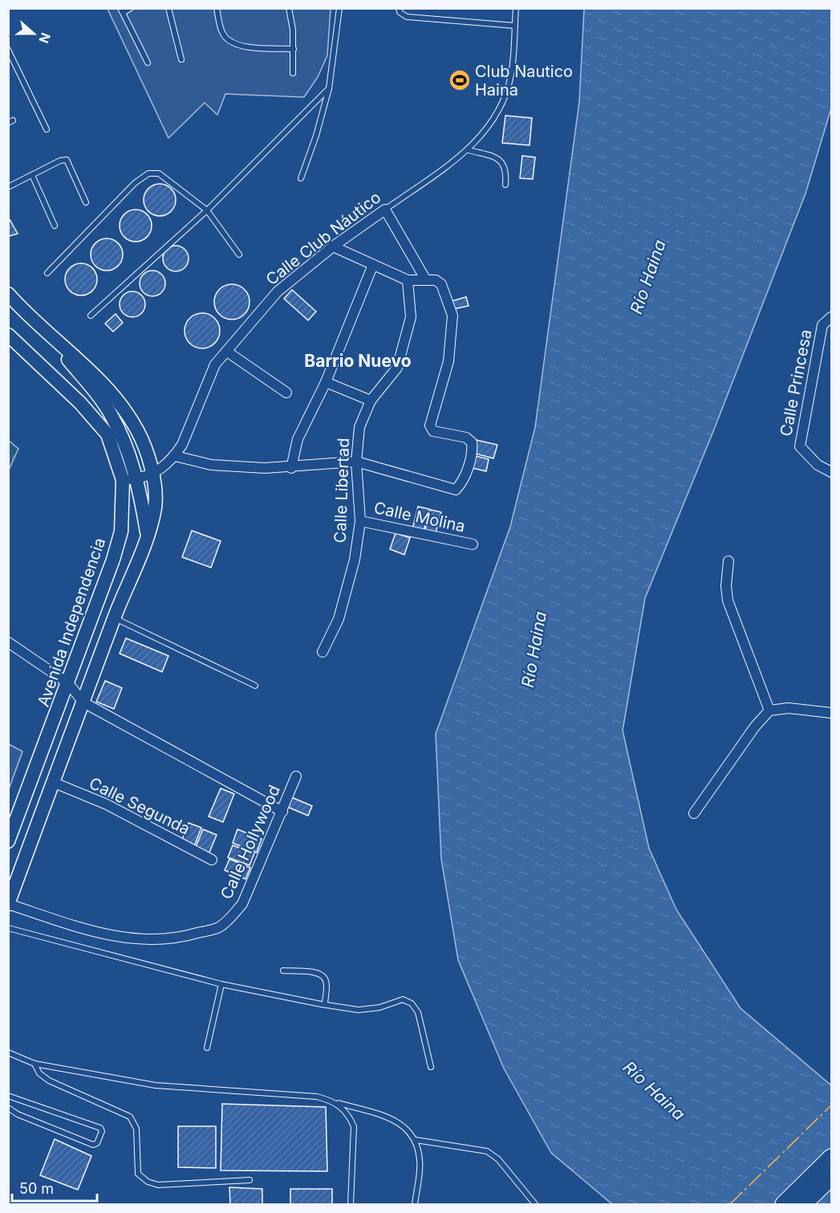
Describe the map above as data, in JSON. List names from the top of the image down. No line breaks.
{"streets":{"street":["Calle Club Náutico","Calle Princesa","Calle Libertad","Calle Molina","Avenida Independencia","Calle Segunda","Calle Hollywood"]},"crossings":[["Calle Club Náutico","Avenida Independencia"],["Calle Libertad","Calle Molina"],["Avenida Independencia","Calle Segunda"],["Avenida Independencia","Calle Hollywood"]],"districts":["Barrio Nuevo"],"water":["Río Haina"],"places":{"sports":["Club Nautico Haina"]},"scale_bar":"50 m","north":"right"}
